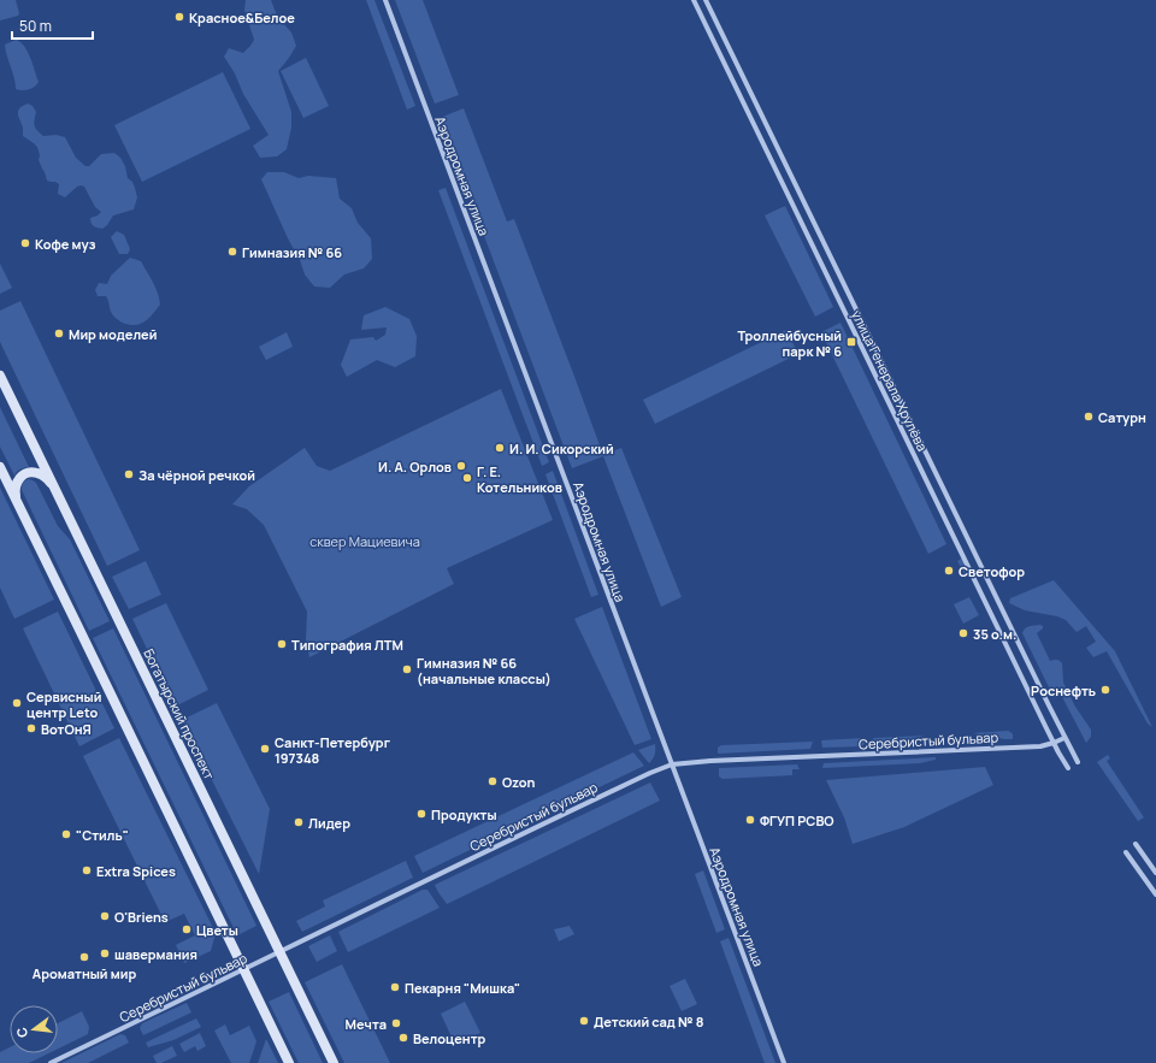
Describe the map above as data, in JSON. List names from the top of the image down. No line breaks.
{"streets":{"main road":["Богатырский проспект"],"street":["Аэродромная улица","улица Генерала Хрулёва","Серебристый бульвар"]},"crossings":[["Аэродромная улица","Серебристый бульвар"],["улица Генерала Хрулёва","Серебристый бульвар"],["Богатырский проспект","Серебристый бульвар"]],"parks":["сквер Мациевича"],"places":{"other":["Красное&Белое","Кофе муз","Гимназия № 66","Мир моделей","Сатурн","И. И. Сикорский","И. А. Орлов","За чёрной речкой","Г. Е. Котельников","Светофор","35 о.м.","Типография ЛТМ","Гимназия № 66 (начальные классы)","Роснефть","Сервисный центр Leto","ВотОнЯ","Санкт-Петербург 197348","Ozon","Продукты","ФГУП РСВО","Лидер","\"Стиль\"","Extra Spices","O'Briens","Цветы","шавермания","Ароматный мир","Пекарня \"Мишка\"","Детский сад № 8","Мечта","Велоцентр"],"transit":["Троллейбусный парк № 6"]},"scale_bar":"50 m","north":"left"}
